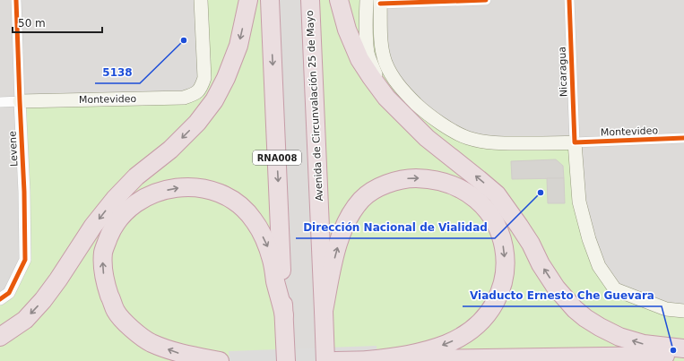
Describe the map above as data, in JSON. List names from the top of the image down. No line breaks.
{"streets":{"highway":["Avenida de Circunvalación 25 de Mayo","RNA008"],"main road":["Nicaragua","Montevideo"],"street":["Levene"]},"crossings":[["Nicaragua","Montevideo"],["Montevideo","Levene"]],"places":["5138","Dirección Nacional de Vialidad","Viaducto Ernesto Che Guevara"],"scale_bar":"50 m"}
